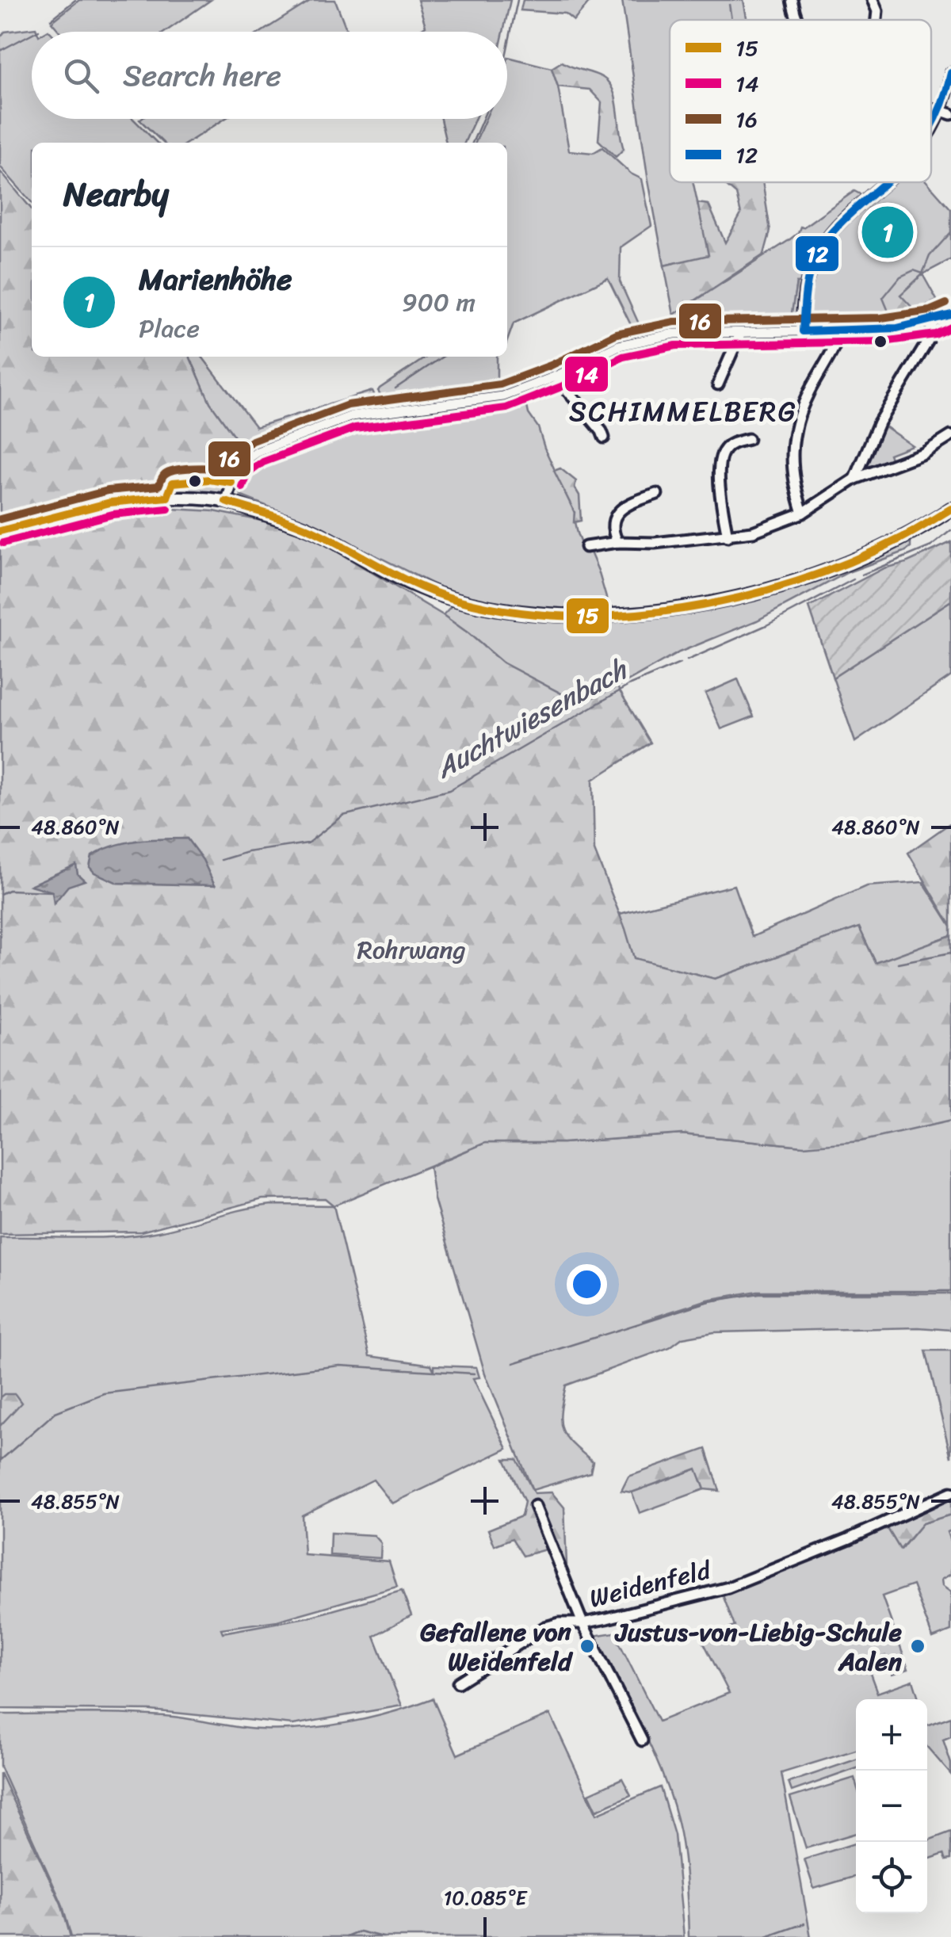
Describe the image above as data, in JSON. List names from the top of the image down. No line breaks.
{"streets":{"street":["Weidenfeld"]},"districts":["SCHIMMELBERG"],"water":["Auchtwiesenbach"],"parks":["Rohrwang"],"places":["Gefallene von Weidenfeld","Justus-von-Liebig-Schule Aalen"],"lines":["transit line 12","transit line 16","transit line 14","transit line 15"],"legend":["15","14","16","12"],"page":{"search":"Search here","heading":"Nearby","pins":"1","list":[{"mark":"1","name":"Marienhöhe","note":"Place","value":"900 m"}],"map_buttons":["+","−"]},"coordinates":["48.860°N","48.855°N","10.085°E"]}
